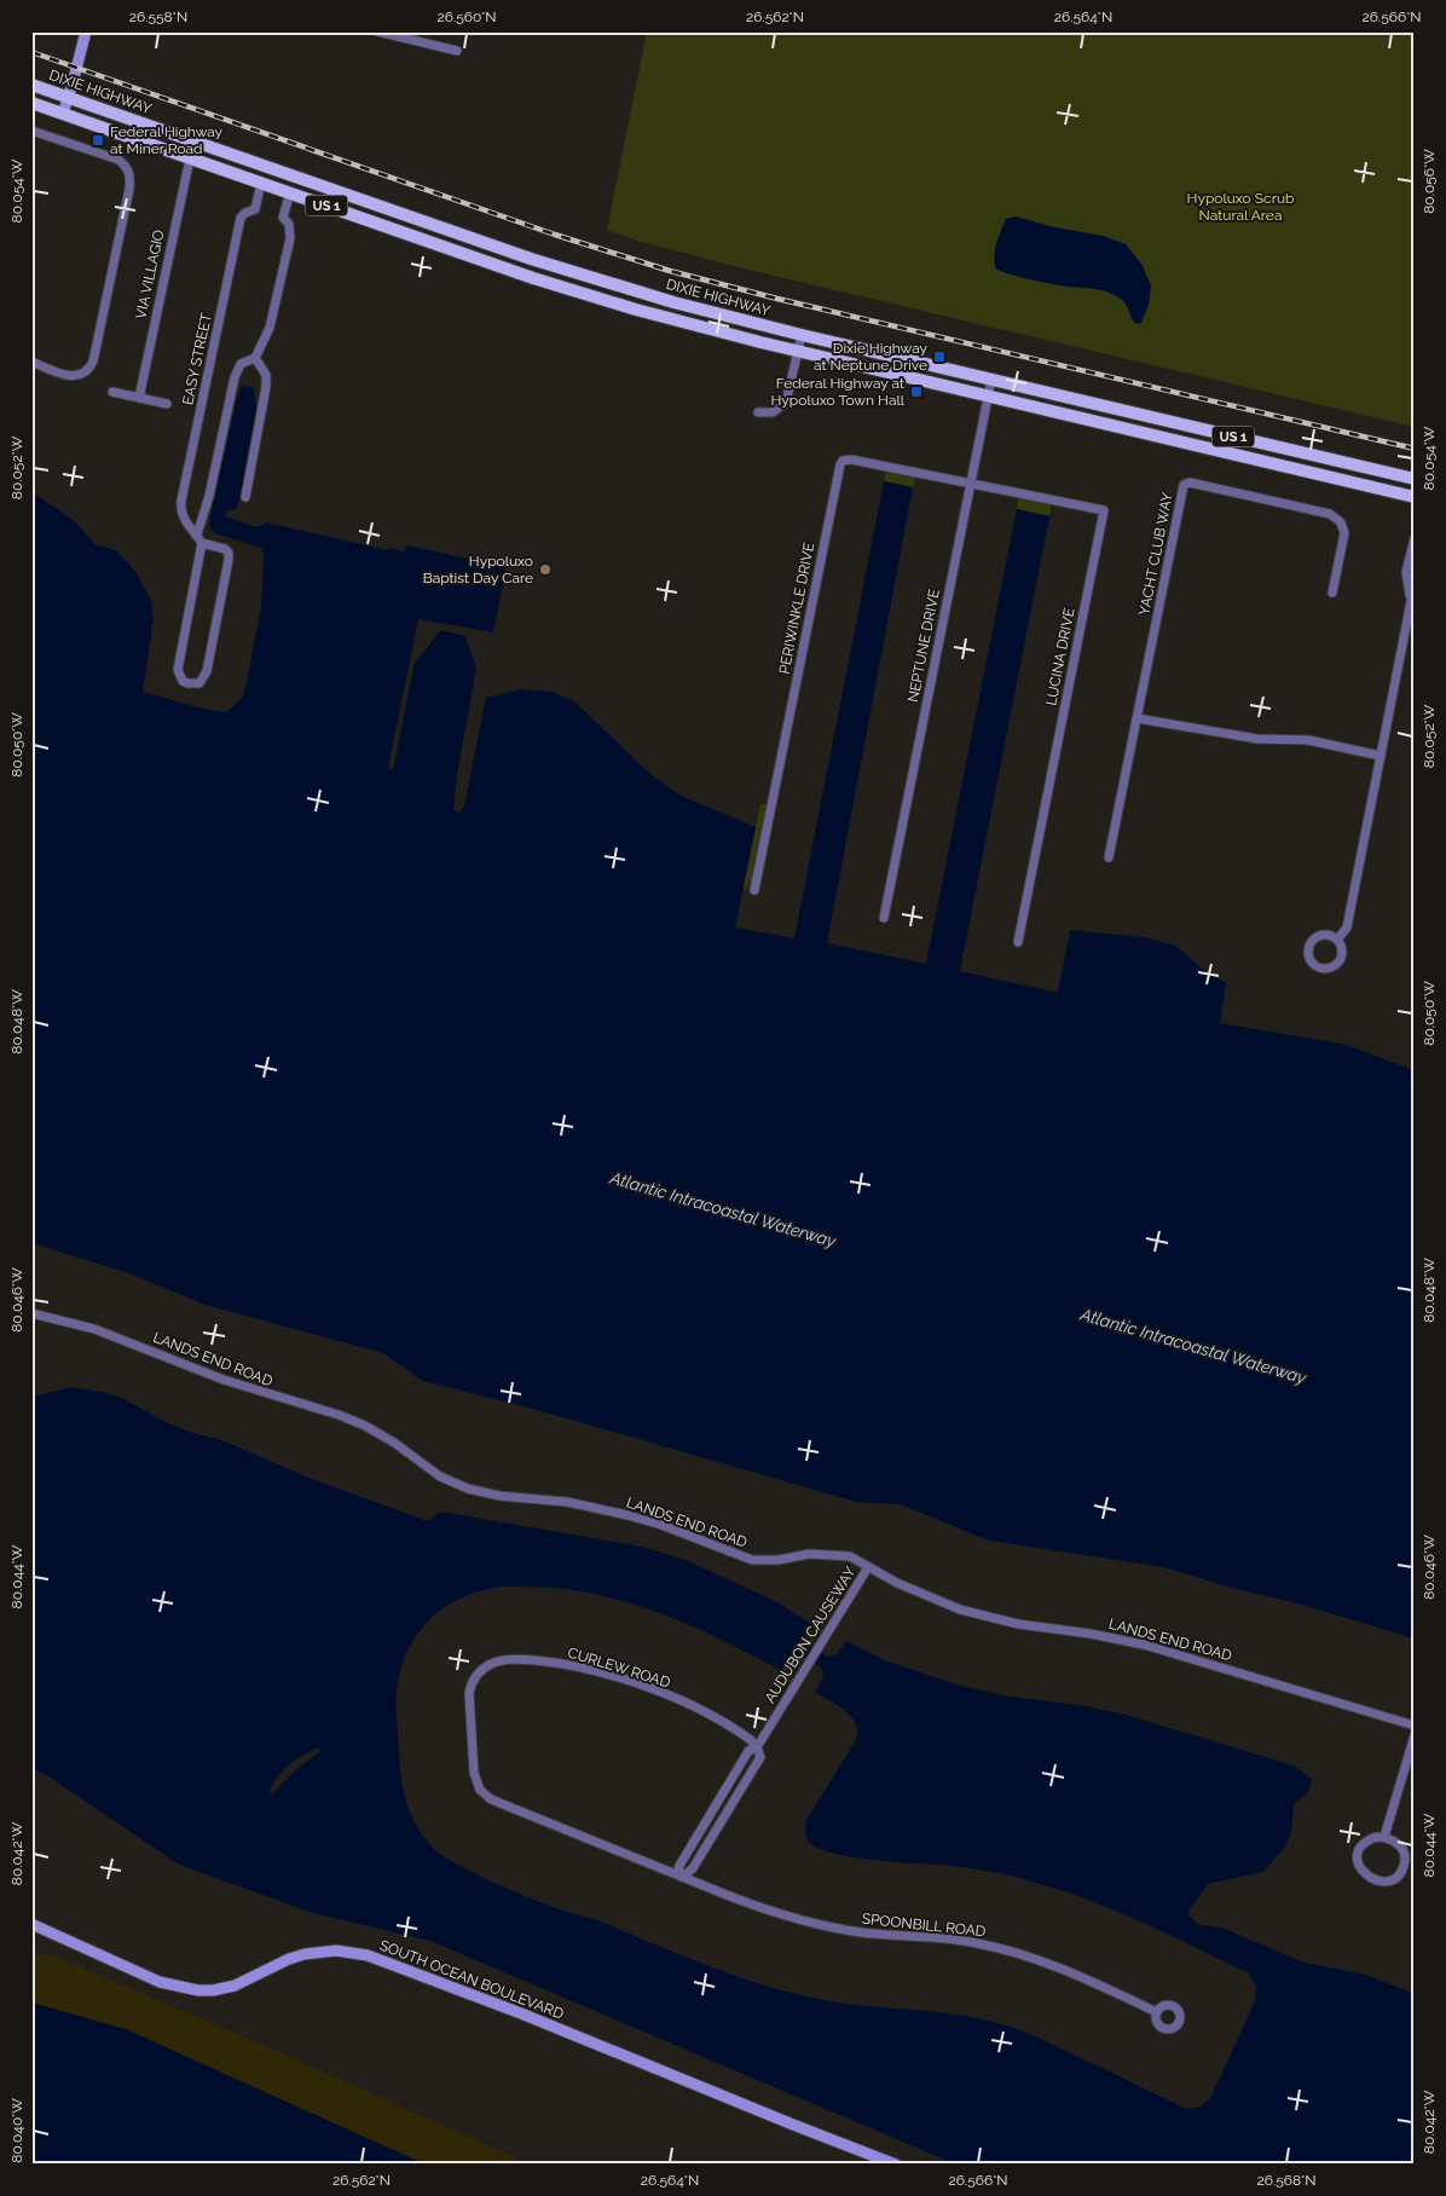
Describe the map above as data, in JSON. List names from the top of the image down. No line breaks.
{"streets":{"main road":["DIXIE HIGHWAY","US 1","SOUTH OCEAN BOULEVARD"],"street":["VIA VILLAGIO","EASY STREET","YACHT CLUB WAY","PERIWINKLE DRIVE","NEPTUNE DRIVE","LUCINA DRIVE","LANDS END ROAD","AUDUBON CAUSEWAY","CURLEW ROAD","SPOONBILL ROAD"]},"crossings":[["DIXIE HIGHWAY","NEPTUNE DRIVE"],["US 1","VIA VILLAGIO"],["US 1","EASY STREET"],["US 1","NEPTUNE DRIVE"],["PERIWINKLE DRIVE","NEPTUNE DRIVE"],["PERIWINKLE DRIVE","LUCINA DRIVE"],["NEPTUNE DRIVE","LUCINA DRIVE"],["LANDS END ROAD","AUDUBON CAUSEWAY"],["AUDUBON CAUSEWAY","CURLEW ROAD"],["AUDUBON CAUSEWAY","SPOONBILL ROAD"],["CURLEW ROAD","SPOONBILL ROAD"]],"water":["Atlantic Intracoastal Waterway"],"parks":["Hypoluxo Scrub Natural Area"],"places":{"transit":["Federal Highway at Miner Road","Dixie Highway at Neptune Drive","Federal Highway at Hypoluxo Town Hall"],"other":["Hypoluxo Baptist Day Care"]},"coordinates":["26.558°N","26.560°N","26.562°N","26.564°N","26.566°N","80.056°W","80.054°W","80.052°W","80.050°W","80.048°W","80.046°W","80.044°W","80.042°W","80.040°W","26.568°N"]}
